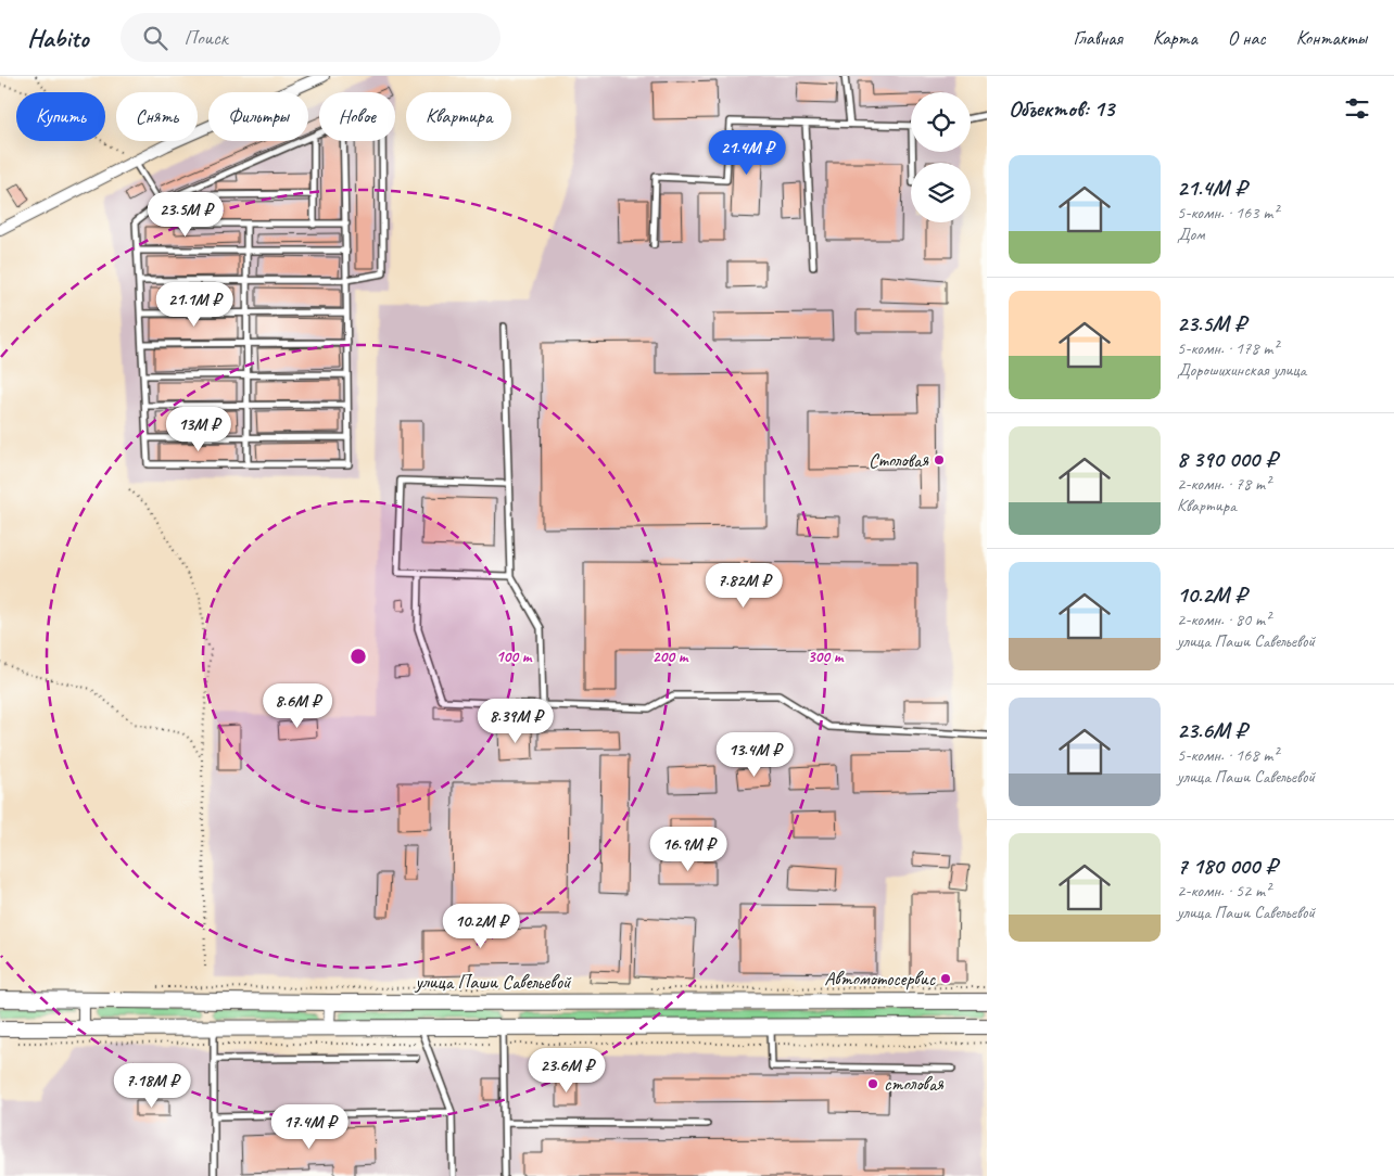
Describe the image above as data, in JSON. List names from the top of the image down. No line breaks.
{"streets":{"street":["улица Паши Савельевой"]},"places":["Столовая","Автомотосервис","столовая"],"page":{"header":"Habito","search":"Поиск","nav":["Главная","Карта","О нас","Контакты"],"heading":"Объектов: 13","chip":["Купить","Снять","Фильтры","Новое","Квартира"],"price":["21.4M ₽","23.5M ₽","21.1M ₽","13M ₽","7.82M ₽","8.6M ₽","8.39M ₽","13.4M ₽","16.9M ₽","10.2M ₽","23.6M ₽","7.18M ₽","17.4M ₽"],"list":[{"name":"21.4M ₽","note":"5-комн. · 163 m² · Дом"},{"name":"23.5M ₽","note":"5-комн. · 178 m² · Дорошихинская улица"},{"name":"8 390 000 ₽","note":"2-комн. · 78 m² · Квартира"},{"name":"10.2M ₽","note":"2-комн. · 80 m² · улица Паши Савельевой"},{"name":"23.6M ₽","note":"5-комн. · 168 m² · улица Паши Савельевой"},{"name":"7 180 000 ₽","note":"2-комн. · 52 m² · улица Паши Савельевой"}]},"rings":["100 m","200 m","300 m"]}
